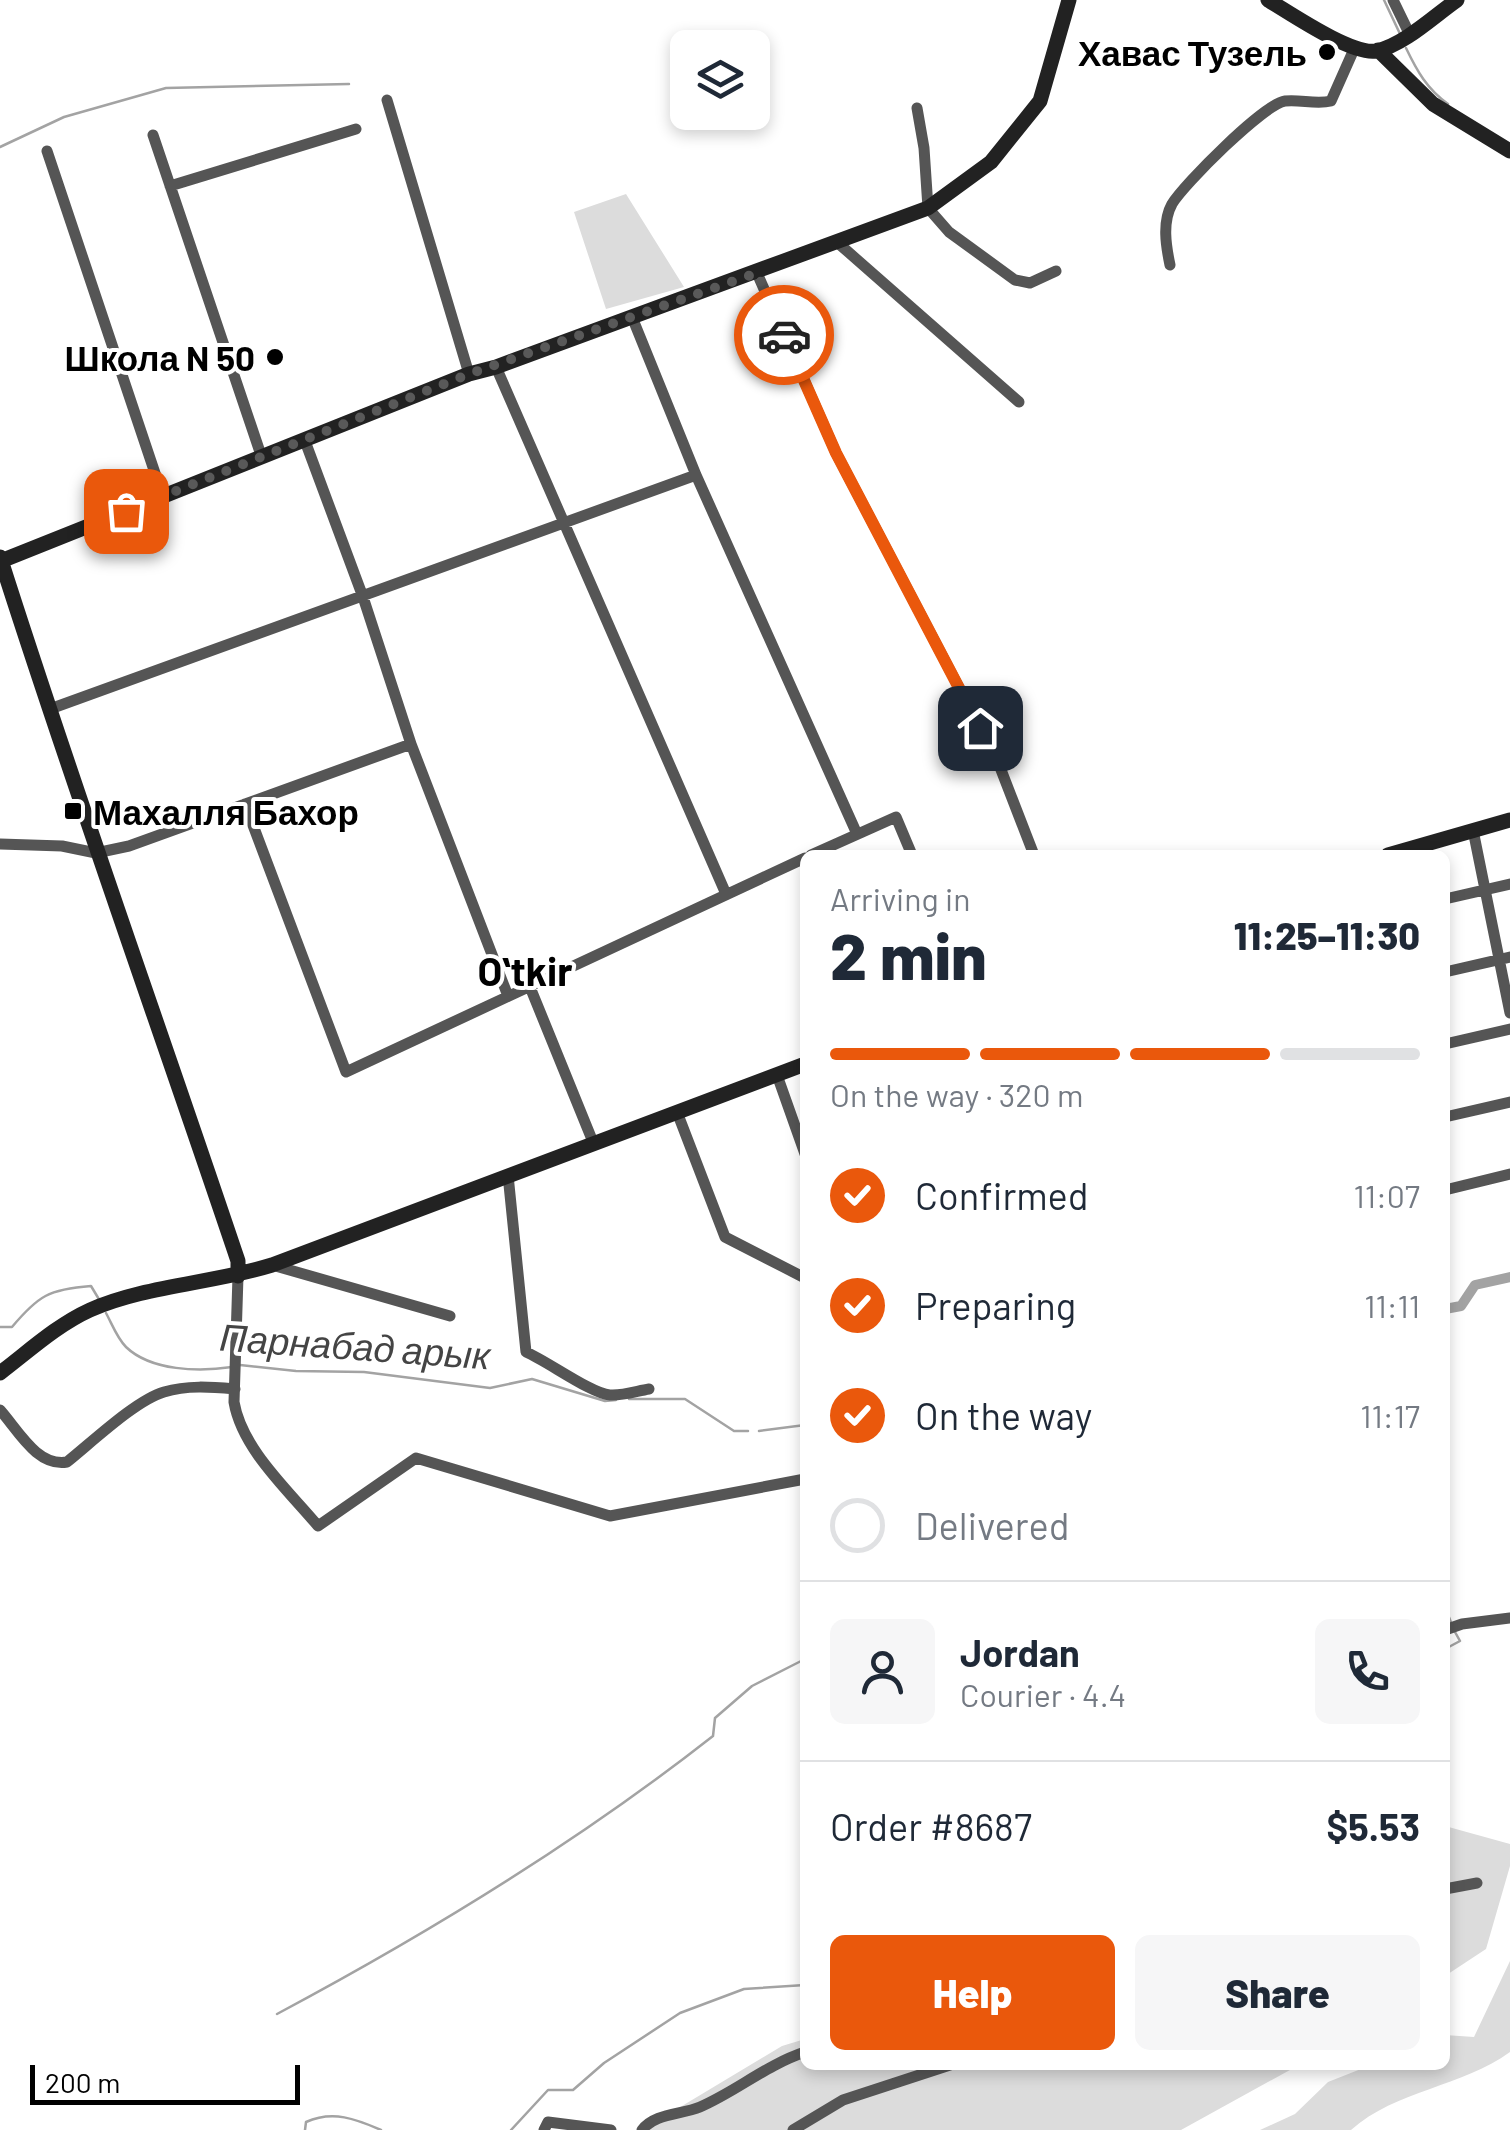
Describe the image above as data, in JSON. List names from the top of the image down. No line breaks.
{"districts":["Oʻtkir"],"water":["Парнабад арык"],"places":{"other":["Хавас Тузель","Школа N 50"],"transit":["Махалля Бахор"]},"scale_bar":"200 m","page":{"heading":["2 min","Arriving in","11:25–11:30"],"panel":["Jordan","Courier · 4.4","Order #8687","$5.53"],"bar":"On the way · 320 m","list":[["Confirmed","11:07"],["Preparing","11:11"],["On the way","11:17"],"Delivered"],"buttons":["Help","Share"],"scale":"200 m"}}
